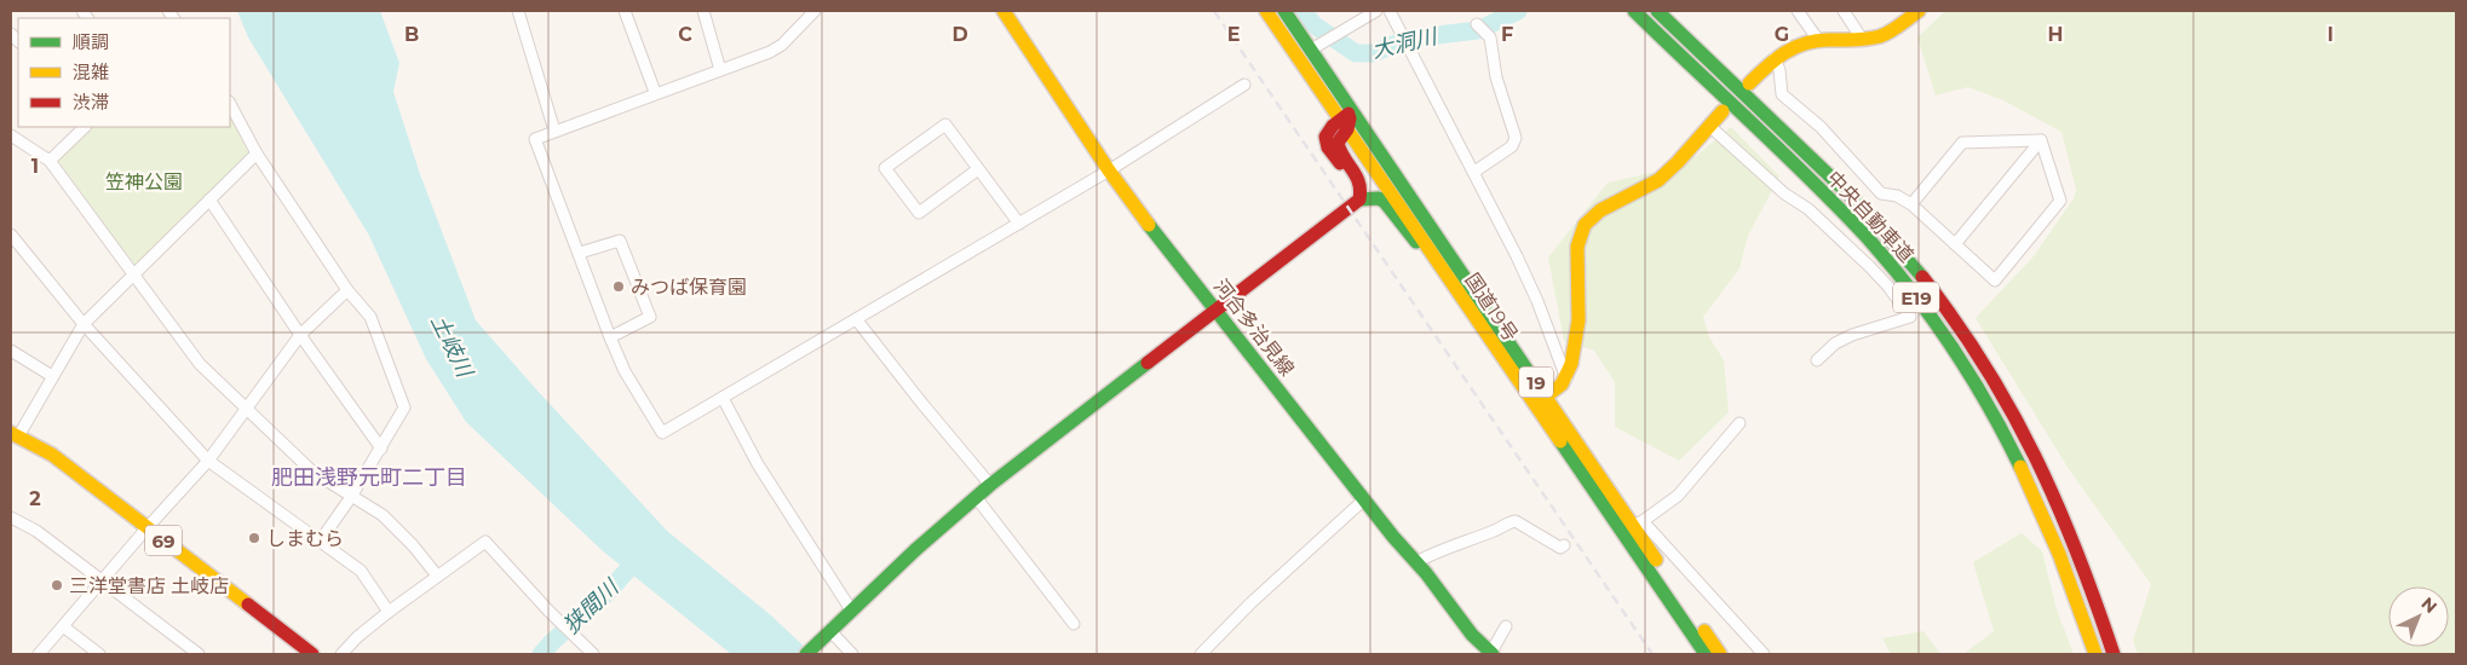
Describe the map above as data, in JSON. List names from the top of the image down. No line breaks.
{"streets":{"main road":["中央自動車道","E19","国道19号","河合多治見線","19","69"]},"districts":["肥田浅野元町二丁目"],"water":["大洞川","土岐川","狭間川"],"parks":["笠神公園"],"places":["みつば保育園","しまむら","三洋堂書店 土岐店"],"legend":["順調","混雑","渋滞"],"north":"top right","grid":{"columns":["B","C","D","E","F","G","H","I"],"rows":["1","2"]}}
